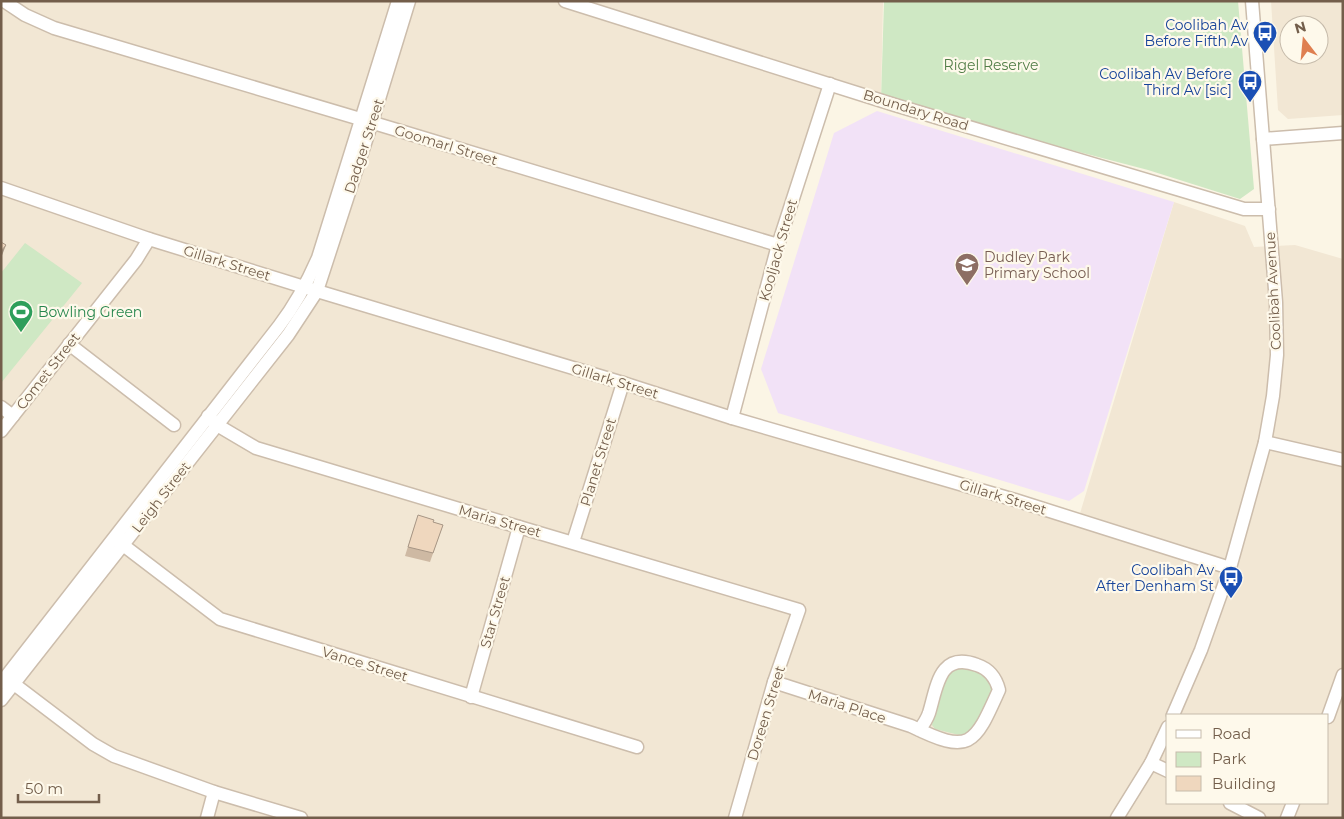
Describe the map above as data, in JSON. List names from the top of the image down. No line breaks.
{"streets":{"street":["Boundary Road","Goomarl Street","Dadger Street","Kooljack Street","Gillark Street","Coolibah Avenue","Comet Street","Planet Street","Leigh Street","Maria Street","Star Street","Vance Street","Maria Place","Doreen Street"]},"crossings":[["Boundary Road","Kooljack Street"],["Boundary Road","Coolibah Avenue"],["Goomarl Street","Dadger Street"],["Goomarl Street","Kooljack Street"],["Dadger Street","Gillark Street"],["Dadger Street","Leigh Street"],["Kooljack Street","Gillark Street"],["Gillark Street","Coolibah Avenue"],["Gillark Street","Comet Street"],["Gillark Street","Planet Street"],["Gillark Street","Leigh Street"],["Planet Street","Maria Street"],["Leigh Street","Maria Street"],["Leigh Street","Vance Street"],["Maria Street","Star Street"],["Maria Street","Doreen Street"],["Star Street","Vance Street"],["Maria Place","Doreen Street"]],"parks":["Rigel Reserve"],"places":{"bus stop":["Coolibah Av Before Fifth Av","Coolibah Av Before Third Av [sic]","Coolibah Av After Denham St"],"school or university":["Dudley Park Primary School"],"sports":["Bowling Green"]},"legend":["Road","Park","Building"],"scale_bar":"50 m","north":"top"}
